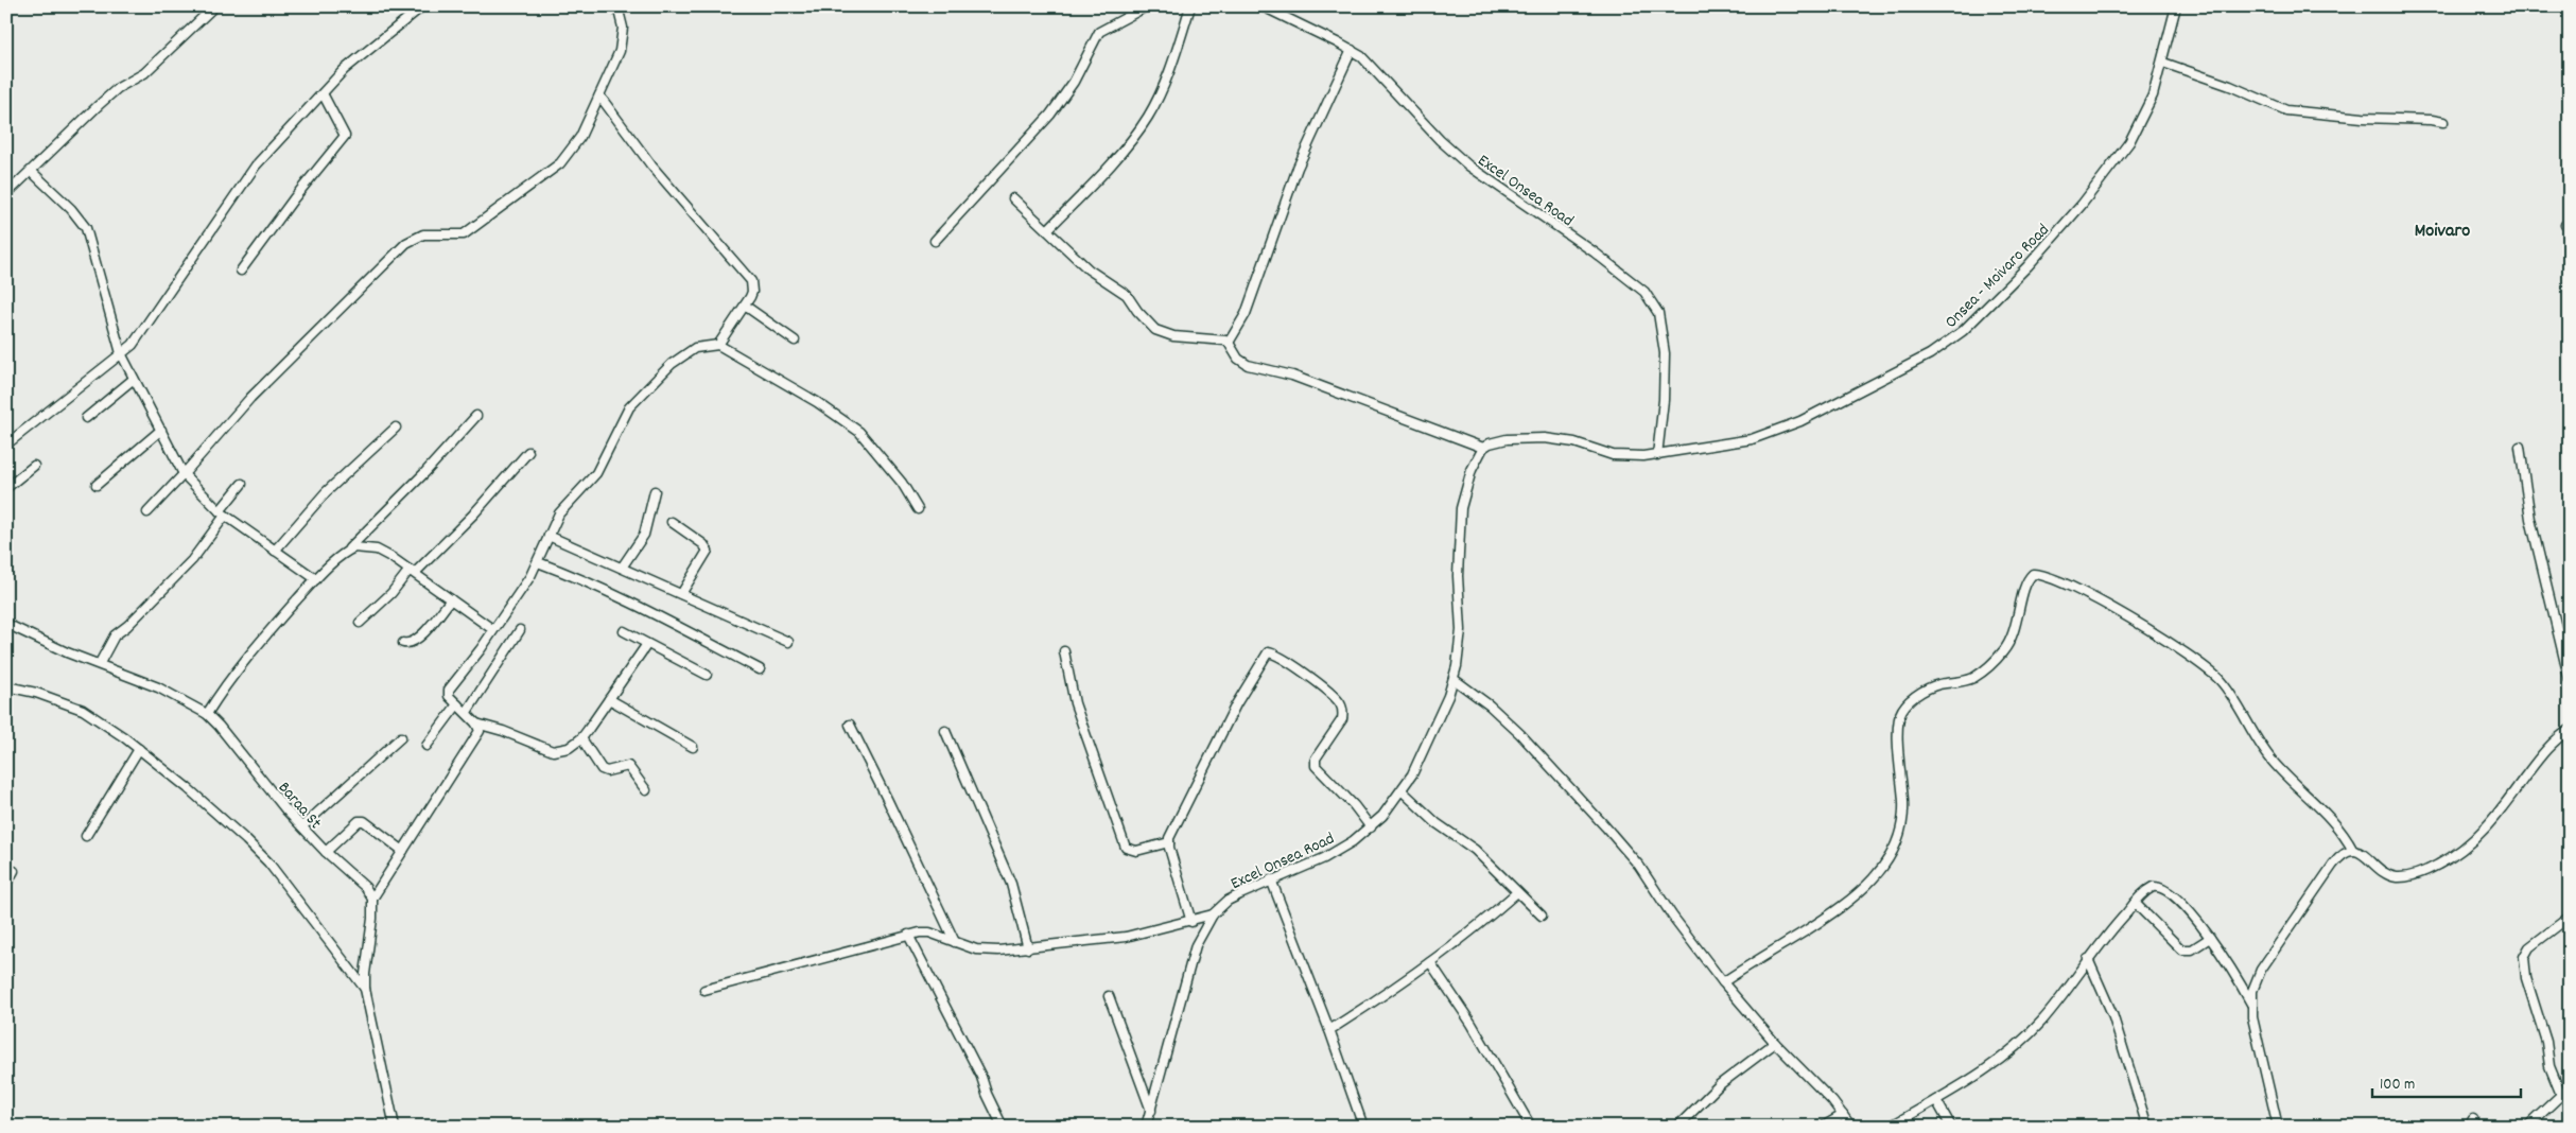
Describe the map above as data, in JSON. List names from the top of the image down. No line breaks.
{"streets":{"street":["Excel Onsea Road","Onsea - Moivaro Road","Baraa St"]},"crossings":[["Excel Onsea Road","Onsea - Moivaro Road"]],"districts":["Moivaro"],"scale_bar":"100 m"}
